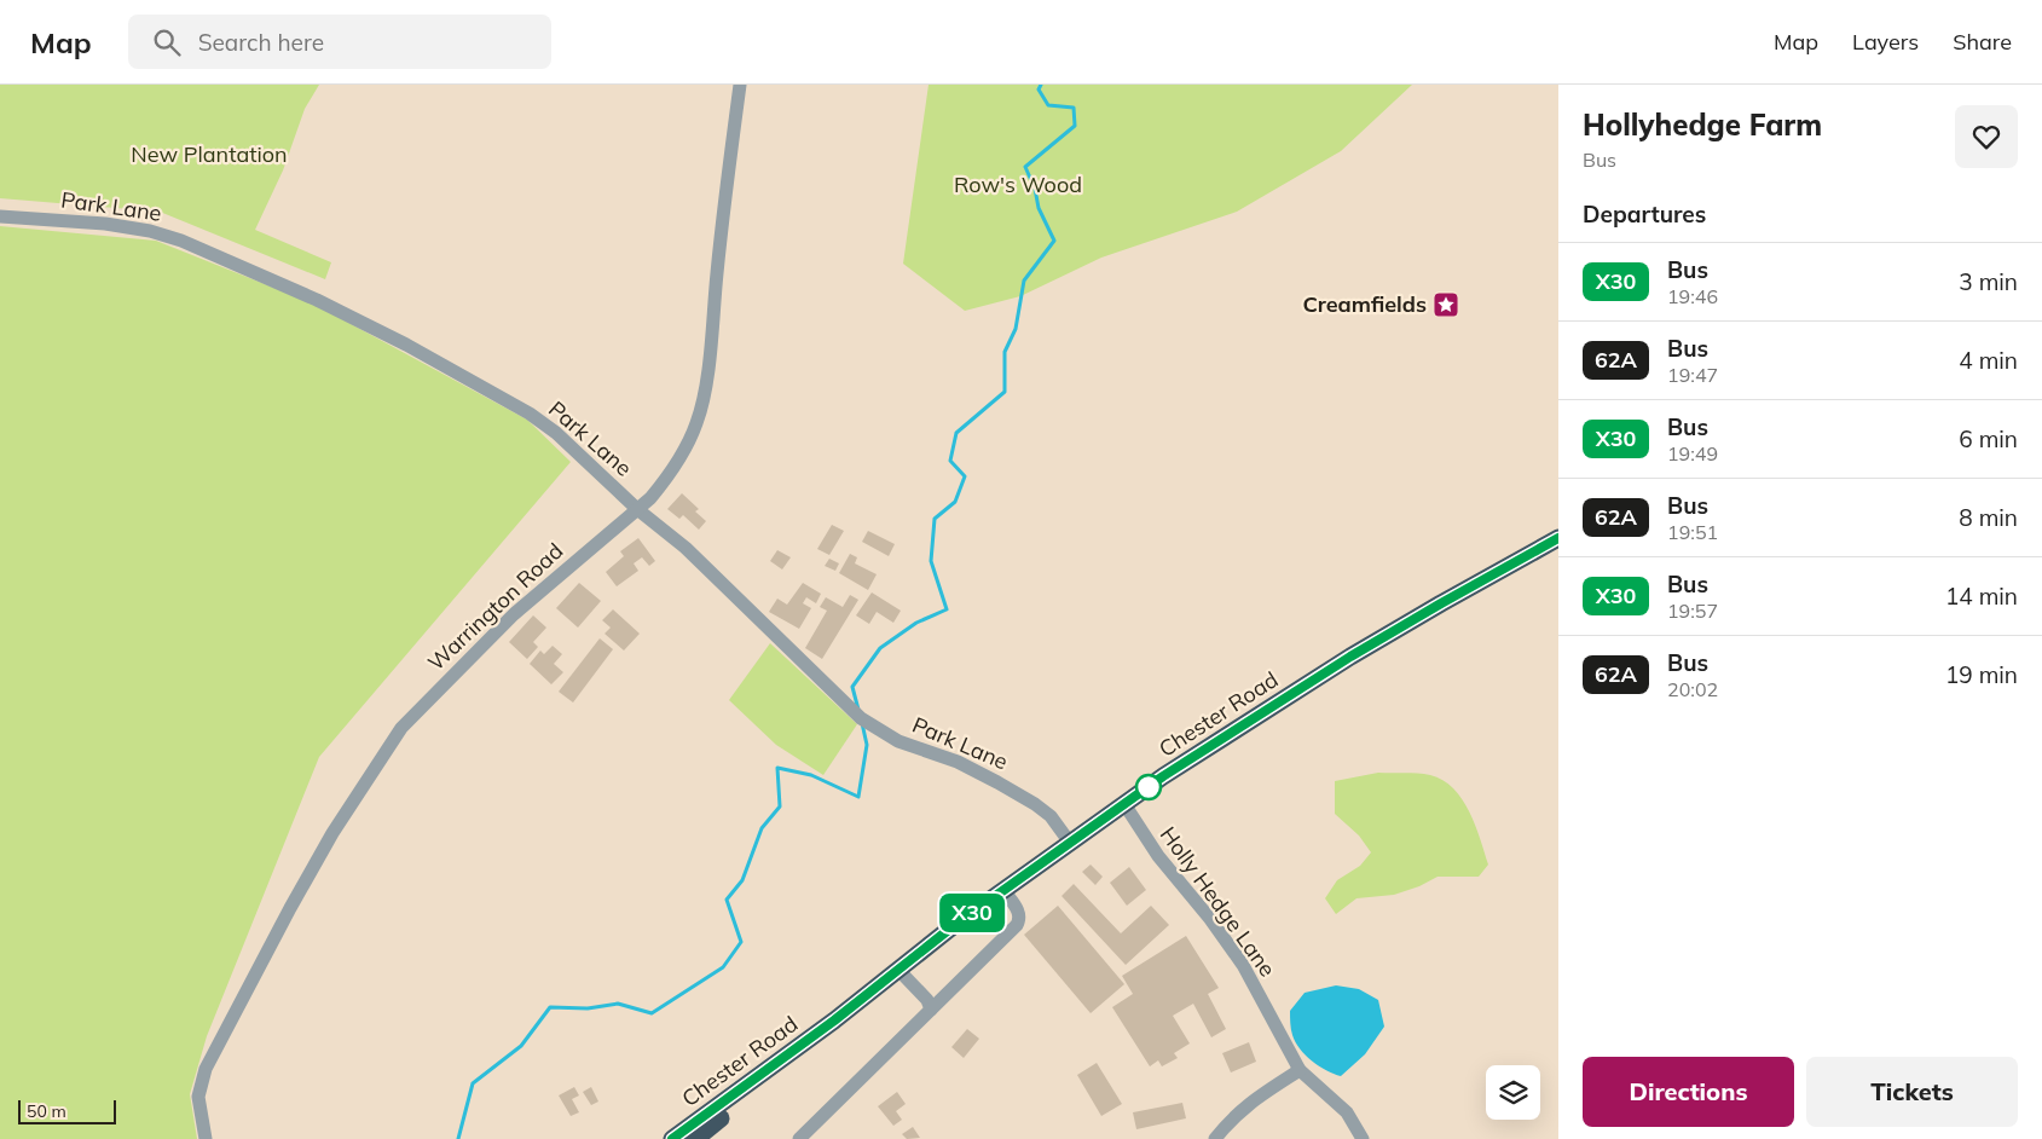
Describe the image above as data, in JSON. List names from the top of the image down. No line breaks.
{"streets":{"highway":["Chester Road"],"street":["Park Lane","Warrington Road","Holly Hedge Lane"]},"crossings":[["Park Lane","Warrington Road"],["Park Lane","Chester Road"],["Chester Road","Holly Hedge Lane"]],"parks":["New Plantation","Row's Wood"],"places":{"place":["Creamfields"]},"lines":["bus line X30"],"scale_bar":"50 m","page":{"header":"Map","search":"Search here","nav":["Map","Layers","Share"],"on_map":"X30","heading":[["Hollyhedge Farm","Bus"],"Departures"],"list":[{"mark":"X30","name":"Bus","note":"19:46","value":"3 min"},{"mark":"62A","name":"Bus","note":"19:47","value":"4 min"},{"mark":"X30","name":"Bus","note":"19:49","value":"6 min"},{"mark":"62A","name":"Bus","note":"19:51","value":"8 min"},{"mark":"X30","name":"Bus","note":"19:57","value":"14 min"},{"mark":"62A","name":"Bus","note":"20:02","value":"19 min"}],"buttons":["Directions","Tickets"],"scale":"50 m"}}
